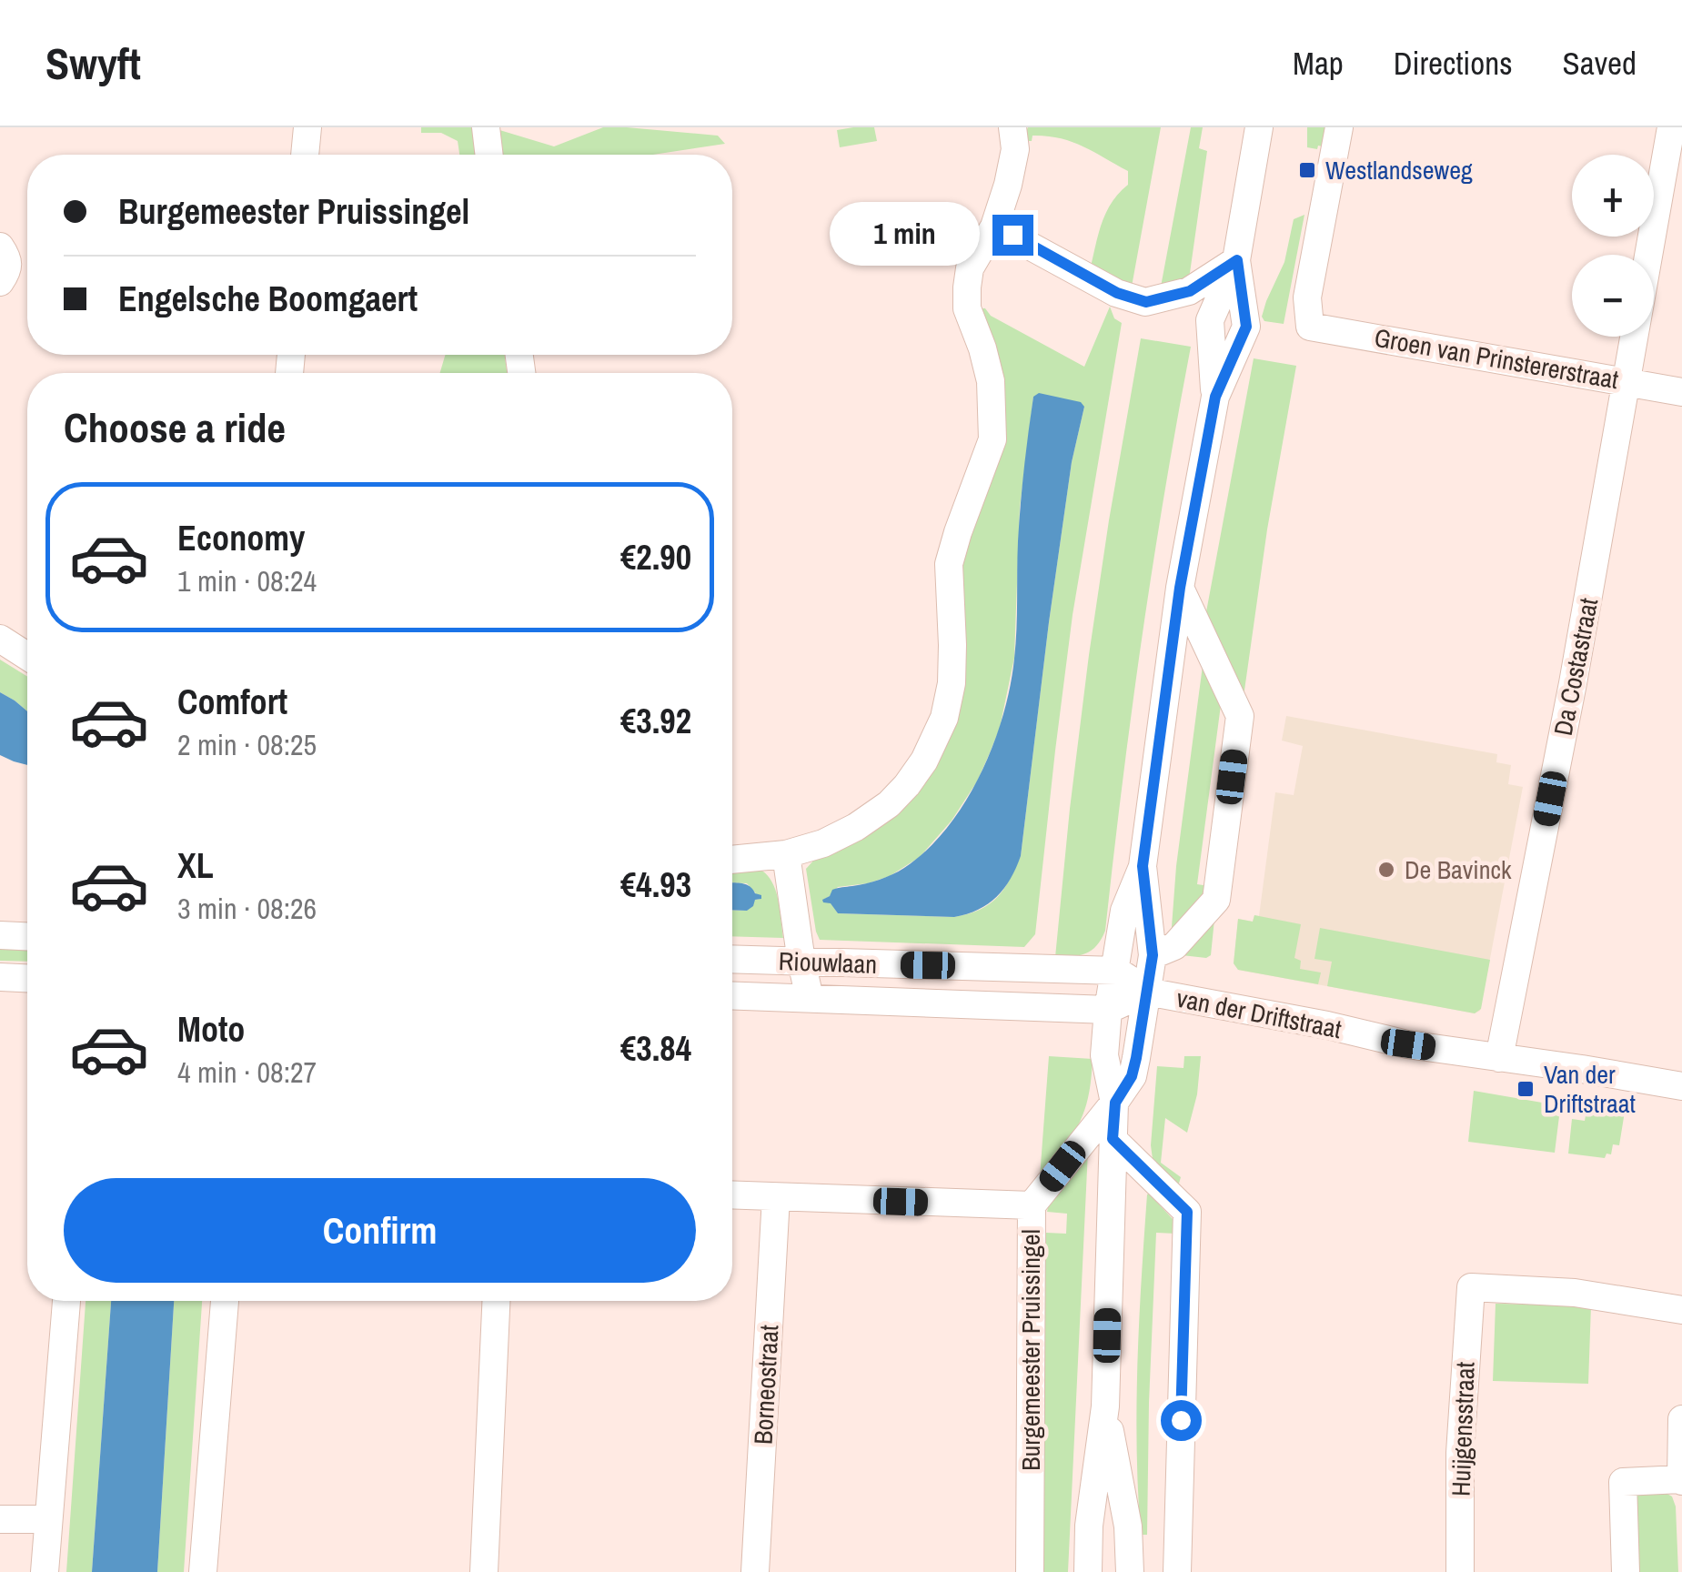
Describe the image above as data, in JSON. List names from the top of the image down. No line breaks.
{"streets":{"street":["Groen van Prinstererstraat","Da Costastraat","Riouwlaan","van der Driftstraat","Burgemeester Pruissingel","Borneostraat","Huijgensstraat"]},"crossings":[["Groen van Prinstererstraat","Da Costastraat"],["Da Costastraat","van der Driftstraat"],["Riouwlaan","van der Driftstraat"],["Riouwlaan","Burgemeester Pruissingel"],["van der Driftstraat","Burgemeester Pruissingel"]],"places":{"transit":["Westlandseweg","Van der Driftstraat"],"other":["De Bavinck"]},"page":{"header":"Swyft","nav":["Map","Directions","Saved"],"map_buttons":["+","−"],"banner":["Burgemeester Pruissingel","Engelsche Boomgaert"],"bubble":"1 min","heading":"Choose a ride","list":[{"name":"Economy","note":"1 min · 08:24","value":"€2.90"},{"name":"Comfort","note":"2 min · 08:25","value":"€3.92"},{"name":"XL","note":"3 min · 08:26","value":"€4.93"},{"name":"Moto","note":"4 min · 08:27","value":"€3.84"}],"buttons":"Confirm"}}
